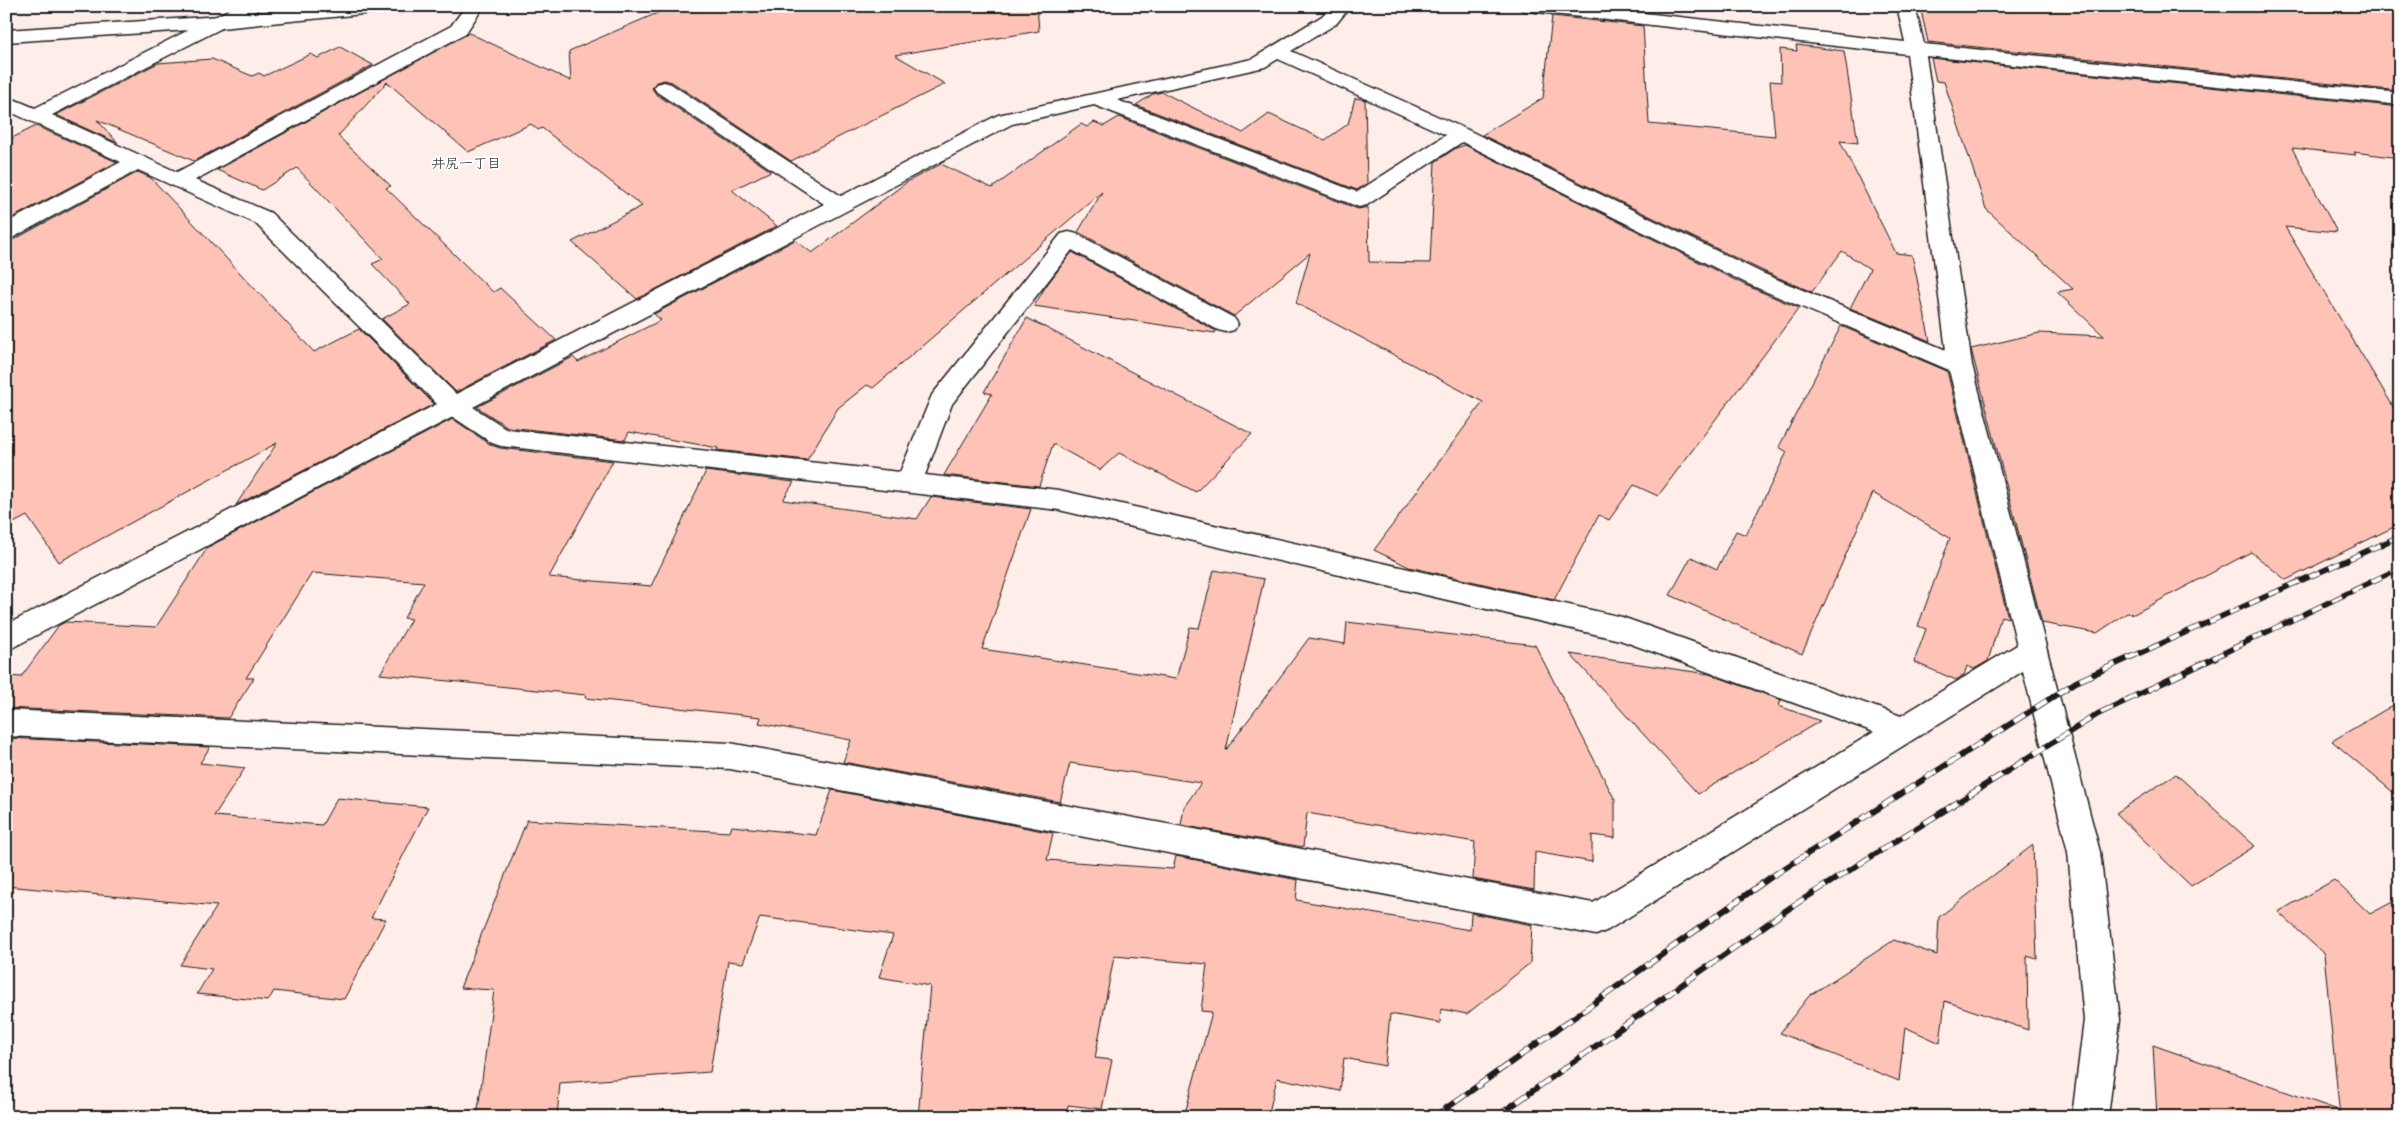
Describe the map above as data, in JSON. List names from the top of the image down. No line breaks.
{"districts":["井尻一丁目"]}
